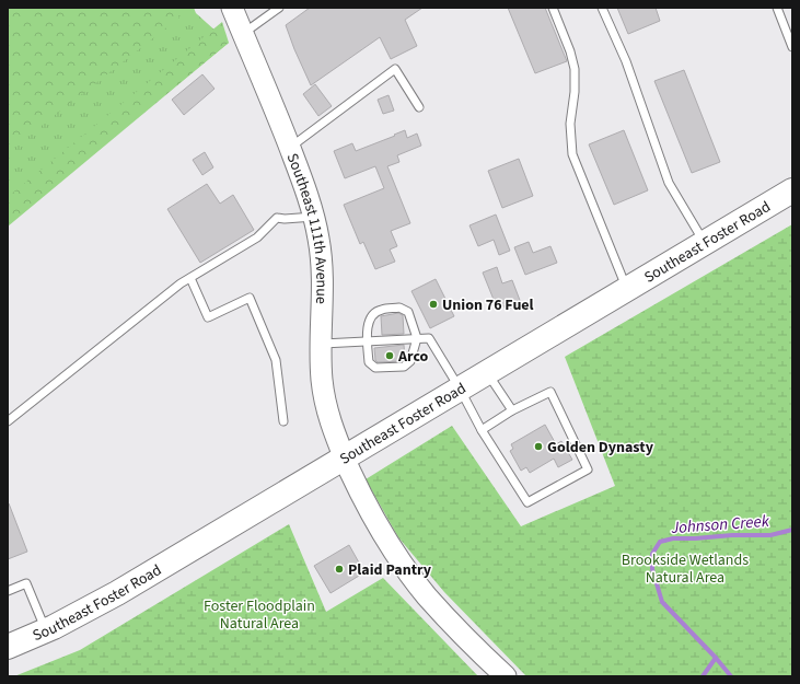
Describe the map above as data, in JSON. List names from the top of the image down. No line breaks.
{"streets":{"main road":["Southeast Foster Road"],"street":["Southeast 111th Avenue"]},"crossings":[["Southeast 111th Avenue","Southeast Foster Road"]],"water":["Johnson Creek"],"parks":["Brookside Wetlands Natural Area","Foster Floodplain Natural Area"],"places":["Union 76 Fuel","Arco","Golden Dynasty","Plaid Pantry"]}
